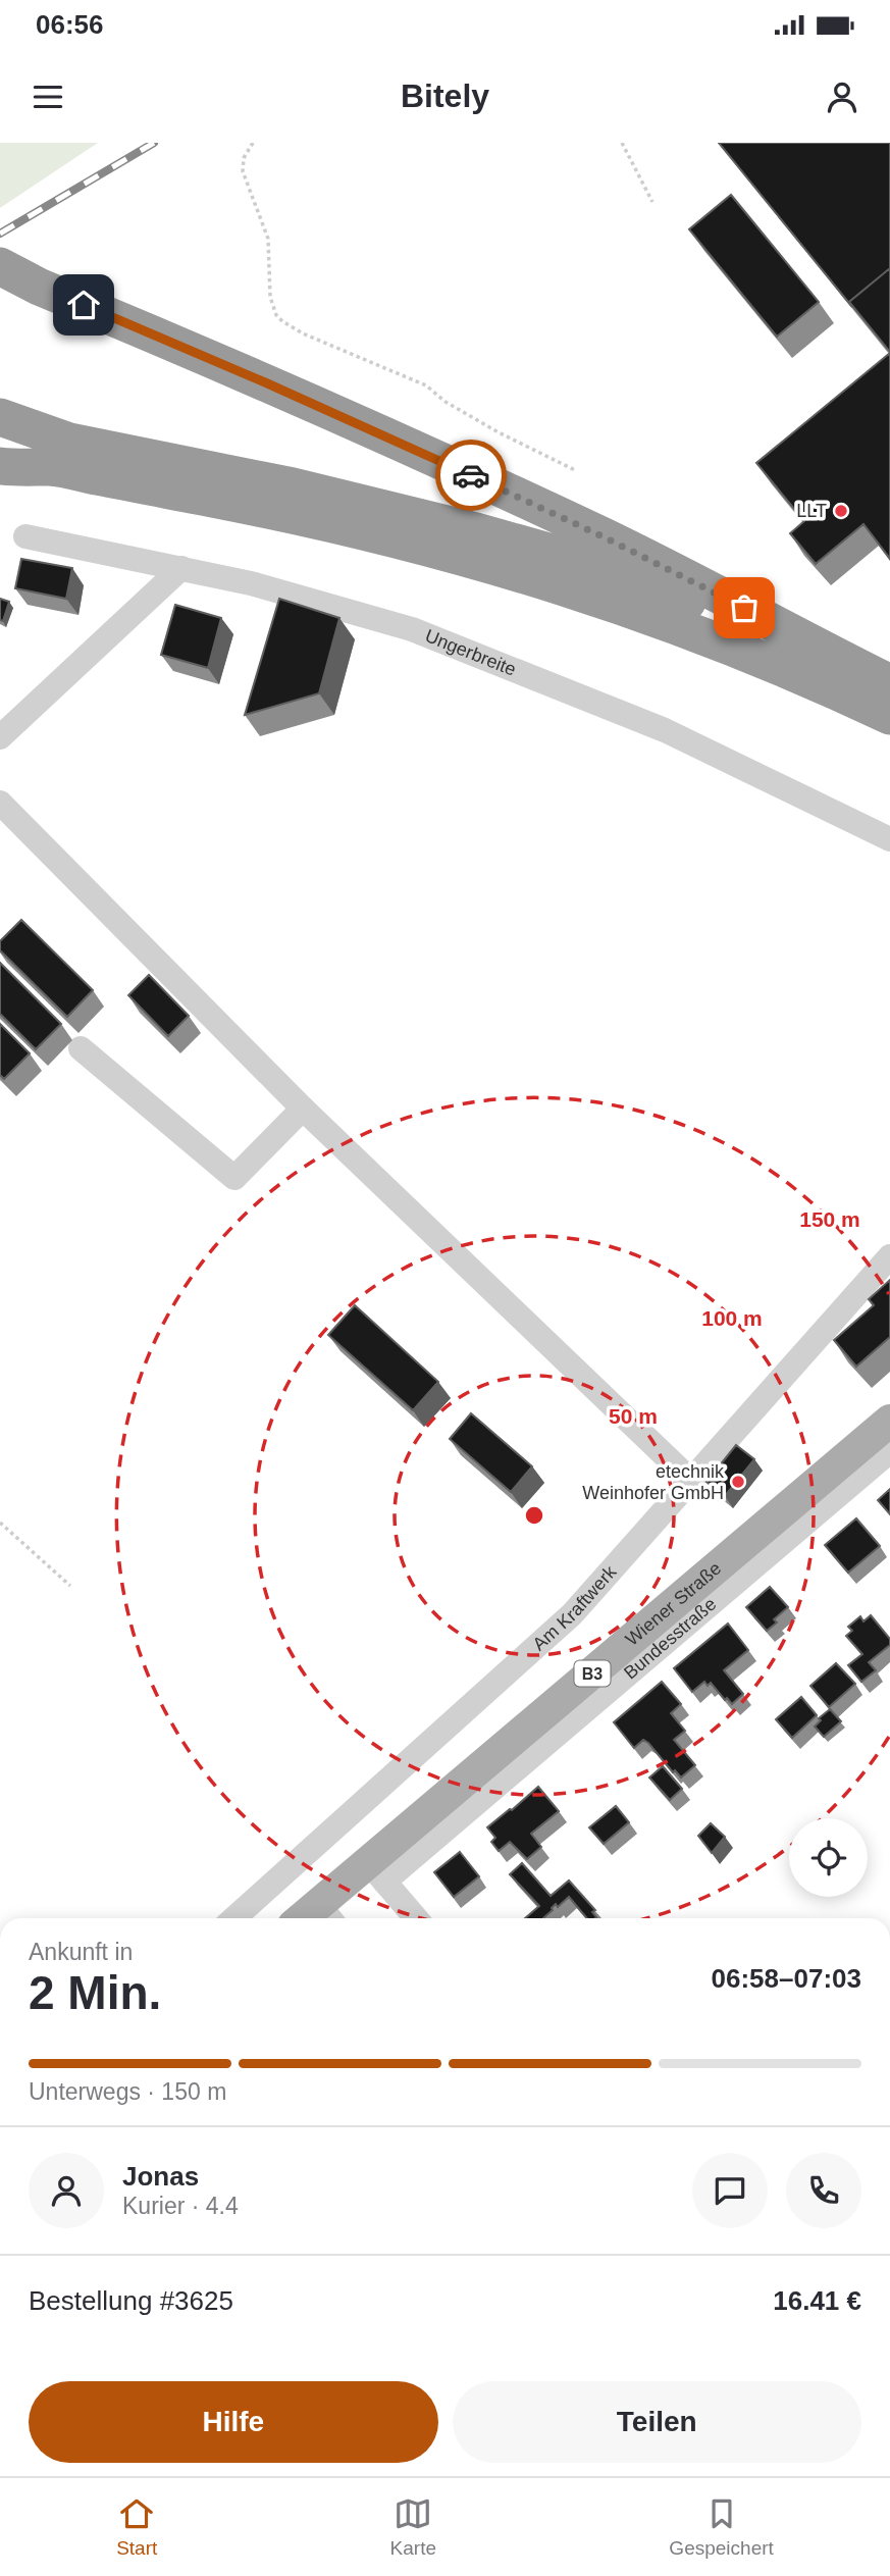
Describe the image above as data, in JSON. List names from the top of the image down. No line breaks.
{"streets":{"main road":["Wiener Straße","B3"],"street":["Ungerbreite","Am Kraftwerk","Bundesstraße"]},"crossings":[["Wiener Straße","Bundesstraße"]],"places":["LLT","etechnik Weinhofer GmbH"],"page":{"status":"06:56","header":"Bitely","heading":["2 Min.","Ankunft in","06:58–07:03"],"panel":["Jonas","Kurier · 4.4","Bestellung #3625","16.41 €"],"bar":"Unterwegs · 150 m","buttons":["Hilfe","Teilen"],"tabs":["Start","Karte","Gespeichert"]},"rings":["150 m","100 m","50 m"]}
